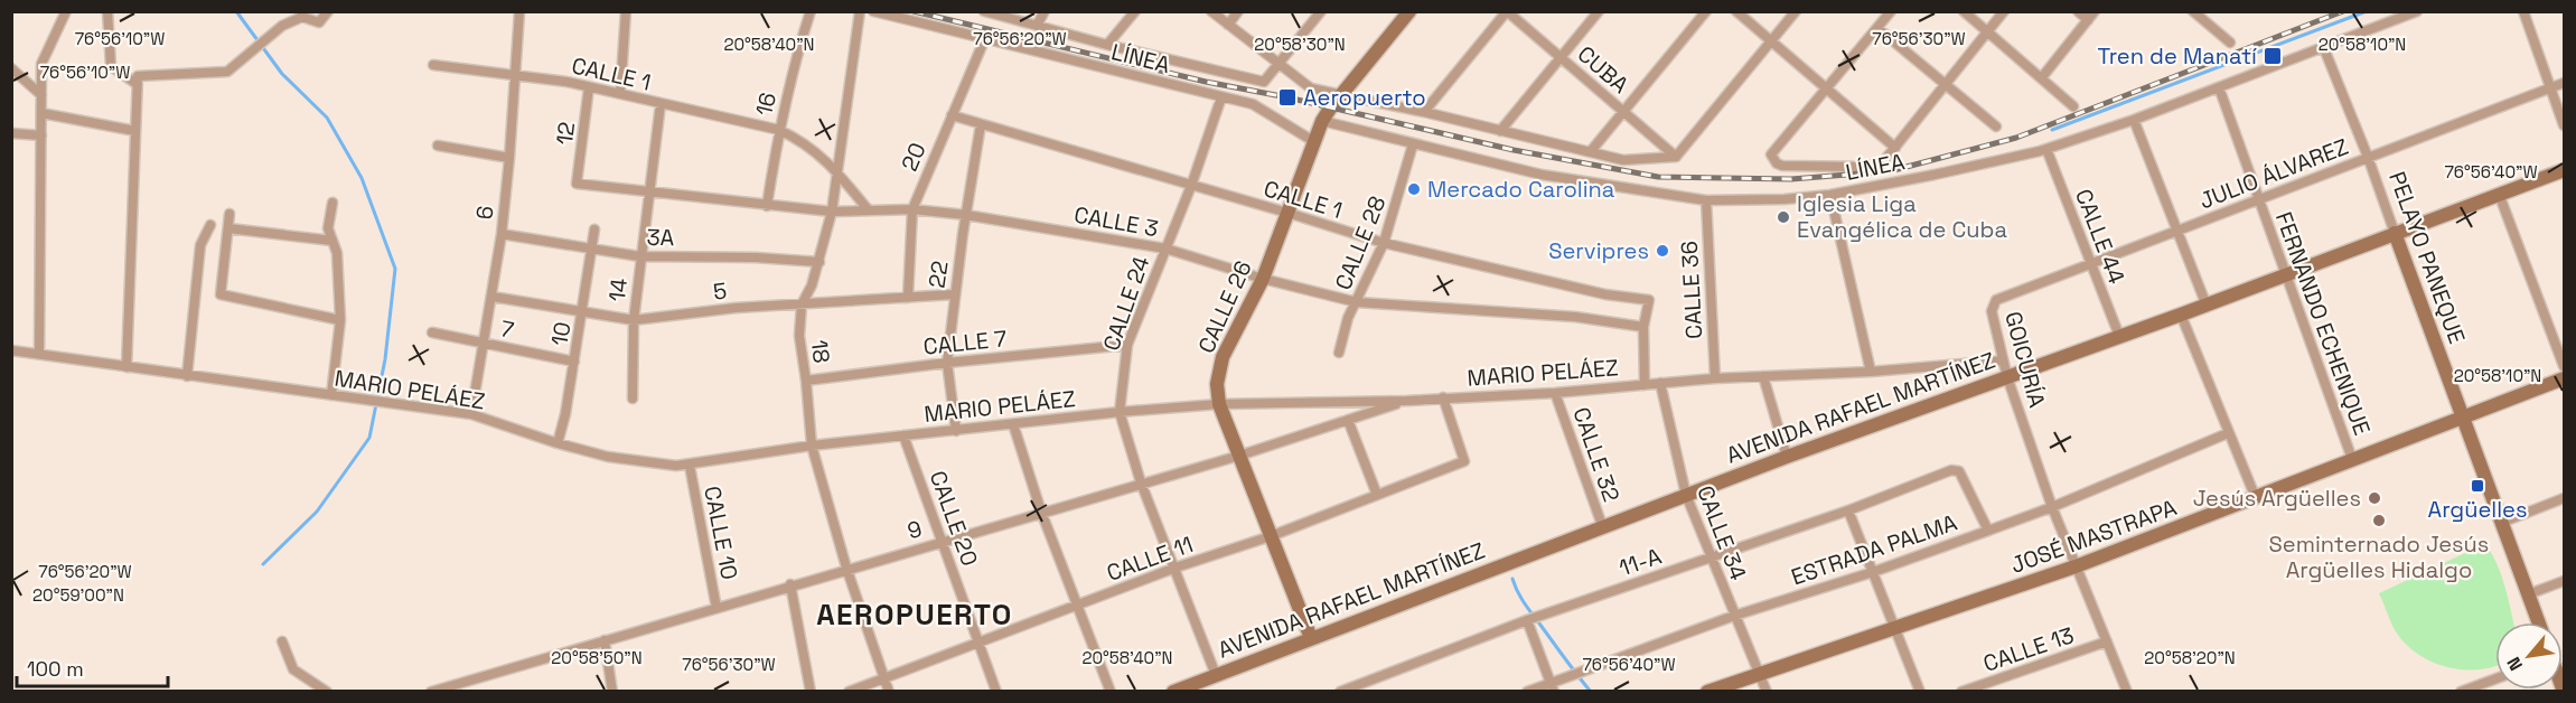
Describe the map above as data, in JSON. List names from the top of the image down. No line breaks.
{"streets":{"street":["LÍNEA","CUBA","CALLE 1","16","12","20","JULIO ÁLVAREZ","6","CALLE 3","CALLE 44","3A","CALLE 28","PELAYO PANEQUE","22","14","CALLE 36","5","CALLE 24","CALLE 26","FERNANDO ECHENIQUE","7","10","CALLE 7","18","GOICURÍA","MARIO PELÁEZ","AVENIDA RAFAEL MARTÍNEZ","CALLE 32","CALLE 20","9","CALLE 10","CALLE 34","JOSÉ MASTRAPA","ESTRADA PALMA","CALLE 11","11-A","CALLE 13"]},"crossings":[["LÍNEA","20"],["LÍNEA","CALLE 44"],["LÍNEA","CALLE 28"],["LÍNEA","PELAYO PANEQUE"],["LÍNEA","CALLE 36"],["LÍNEA","CALLE 24"],["LÍNEA","CALLE 26"],["LÍNEA","FERNANDO ECHENIQUE"],["CALLE 1","16"],["CALLE 1","12"],["CALLE 1","20"],["CALLE 1","6"],["CALLE 1","CALLE 3"],["CALLE 1","CALLE 28"],["CALLE 1","22"],["CALLE 1","14"],["CALLE 1","CALLE 24"],["CALLE 1","CALLE 26"],["CALLE 1","18"],["16","CALLE 3"],["12","CALLE 3"],["20","CALLE 3"],["20","5"],["JULIO ÁLVAREZ","CALLE 44"],["JULIO ÁLVAREZ","PELAYO PANEQUE"],["JULIO ÁLVAREZ","FERNANDO ECHENIQUE"],["JULIO ÁLVAREZ","GOICURÍA"],["6","3A"],["6","5"],["6","7"],["6","MARIO PELÁEZ"],["CALLE 3","CALLE 28"],["CALLE 3","22"],["CALLE 3","14"],["CALLE 3","CALLE 24"],["CALLE 3","CALLE 26"],["CALLE 3","18"],["CALLE 44","AVENIDA RAFAEL MARTÍNEZ"],["3A","14"],["3A","10"],["3A","18"],["PELAYO PANEQUE","AVENIDA RAFAEL MARTÍNEZ"],["PELAYO PANEQUE","JOSÉ MASTRAPA"],["22","5"],["22","CALLE 7"],["22","MARIO PELÁEZ"],["14","5"],["CALLE 36","MARIO PELÁEZ"],["5","10"],["5","18"],["CALLE 24","CALLE 7"],["CALLE 24","MARIO PELÁEZ"],["CALLE 24","AVENIDA RAFAEL MARTÍNEZ"],["CALLE 24","9"],["CALLE 24","CALLE 11"],["CALLE 26","MARIO PELÁEZ"],["CALLE 26","AVENIDA RAFAEL MARTÍNEZ"],["CALLE 26","9"],["CALLE 26","CALLE 11"],["FERNANDO ECHENIQUE","AVENIDA RAFAEL MARTÍNEZ"],["FERNANDO ECHENIQUE","JOSÉ MASTRAPA"],["7","10"],["10","MARIO PELÁEZ"],["CALLE 7","18"],["18","MARIO PELÁEZ"],["18","9"],["18","CALLE 11"],["GOICURÍA","MARIO PELÁEZ"],["GOICURÍA","AVENIDA RAFAEL MARTÍNEZ"],["GOICURÍA","JOSÉ MASTRAPA"],["GOICURÍA","ESTRADA PALMA"],["GOICURÍA","CALLE 13"],["MARIO PELÁEZ","CALLE 32"],["MARIO PELÁEZ","CALLE 20"],["MARIO PELÁEZ","9"],["MARIO PELÁEZ","CALLE 10"],["MARIO PELÁEZ","CALLE 34"],["MARIO PELÁEZ","CALLE 11"],["AVENIDA RAFAEL MARTÍNEZ","CALLE 32"],["AVENIDA RAFAEL MARTÍNEZ","CALLE 34"],["CALLE 20","9"],["CALLE 20","CALLE 11"],["9","CALLE 10"],["CALLE 34","JOSÉ MASTRAPA"],["CALLE 34","ESTRADA PALMA"],["CALLE 34","11-A"],["ESTRADA PALMA","11-A"]],"districts":["AEROPUERTO"],"places":{"transit":["Tren de Manatí","Aeropuerto","Argüelles"],"other":["Mercado Carolina","Iglesia Liga Evangélica de Cuba","Servipres","Jesús Argüelles","Seminternado Jesús Argüelles Hidalgo"]},"scale_bar":"100 m","north":"bottom left","coordinates":["76°56'10\"W","76°56'20\"W","76°56'30\"W","20°58'40\"N","20°58'30\"N","20°58'10\"N","76°56'40\"W","20°59'00\"N","20°58'50\"N","20°58'20\"N"]}
